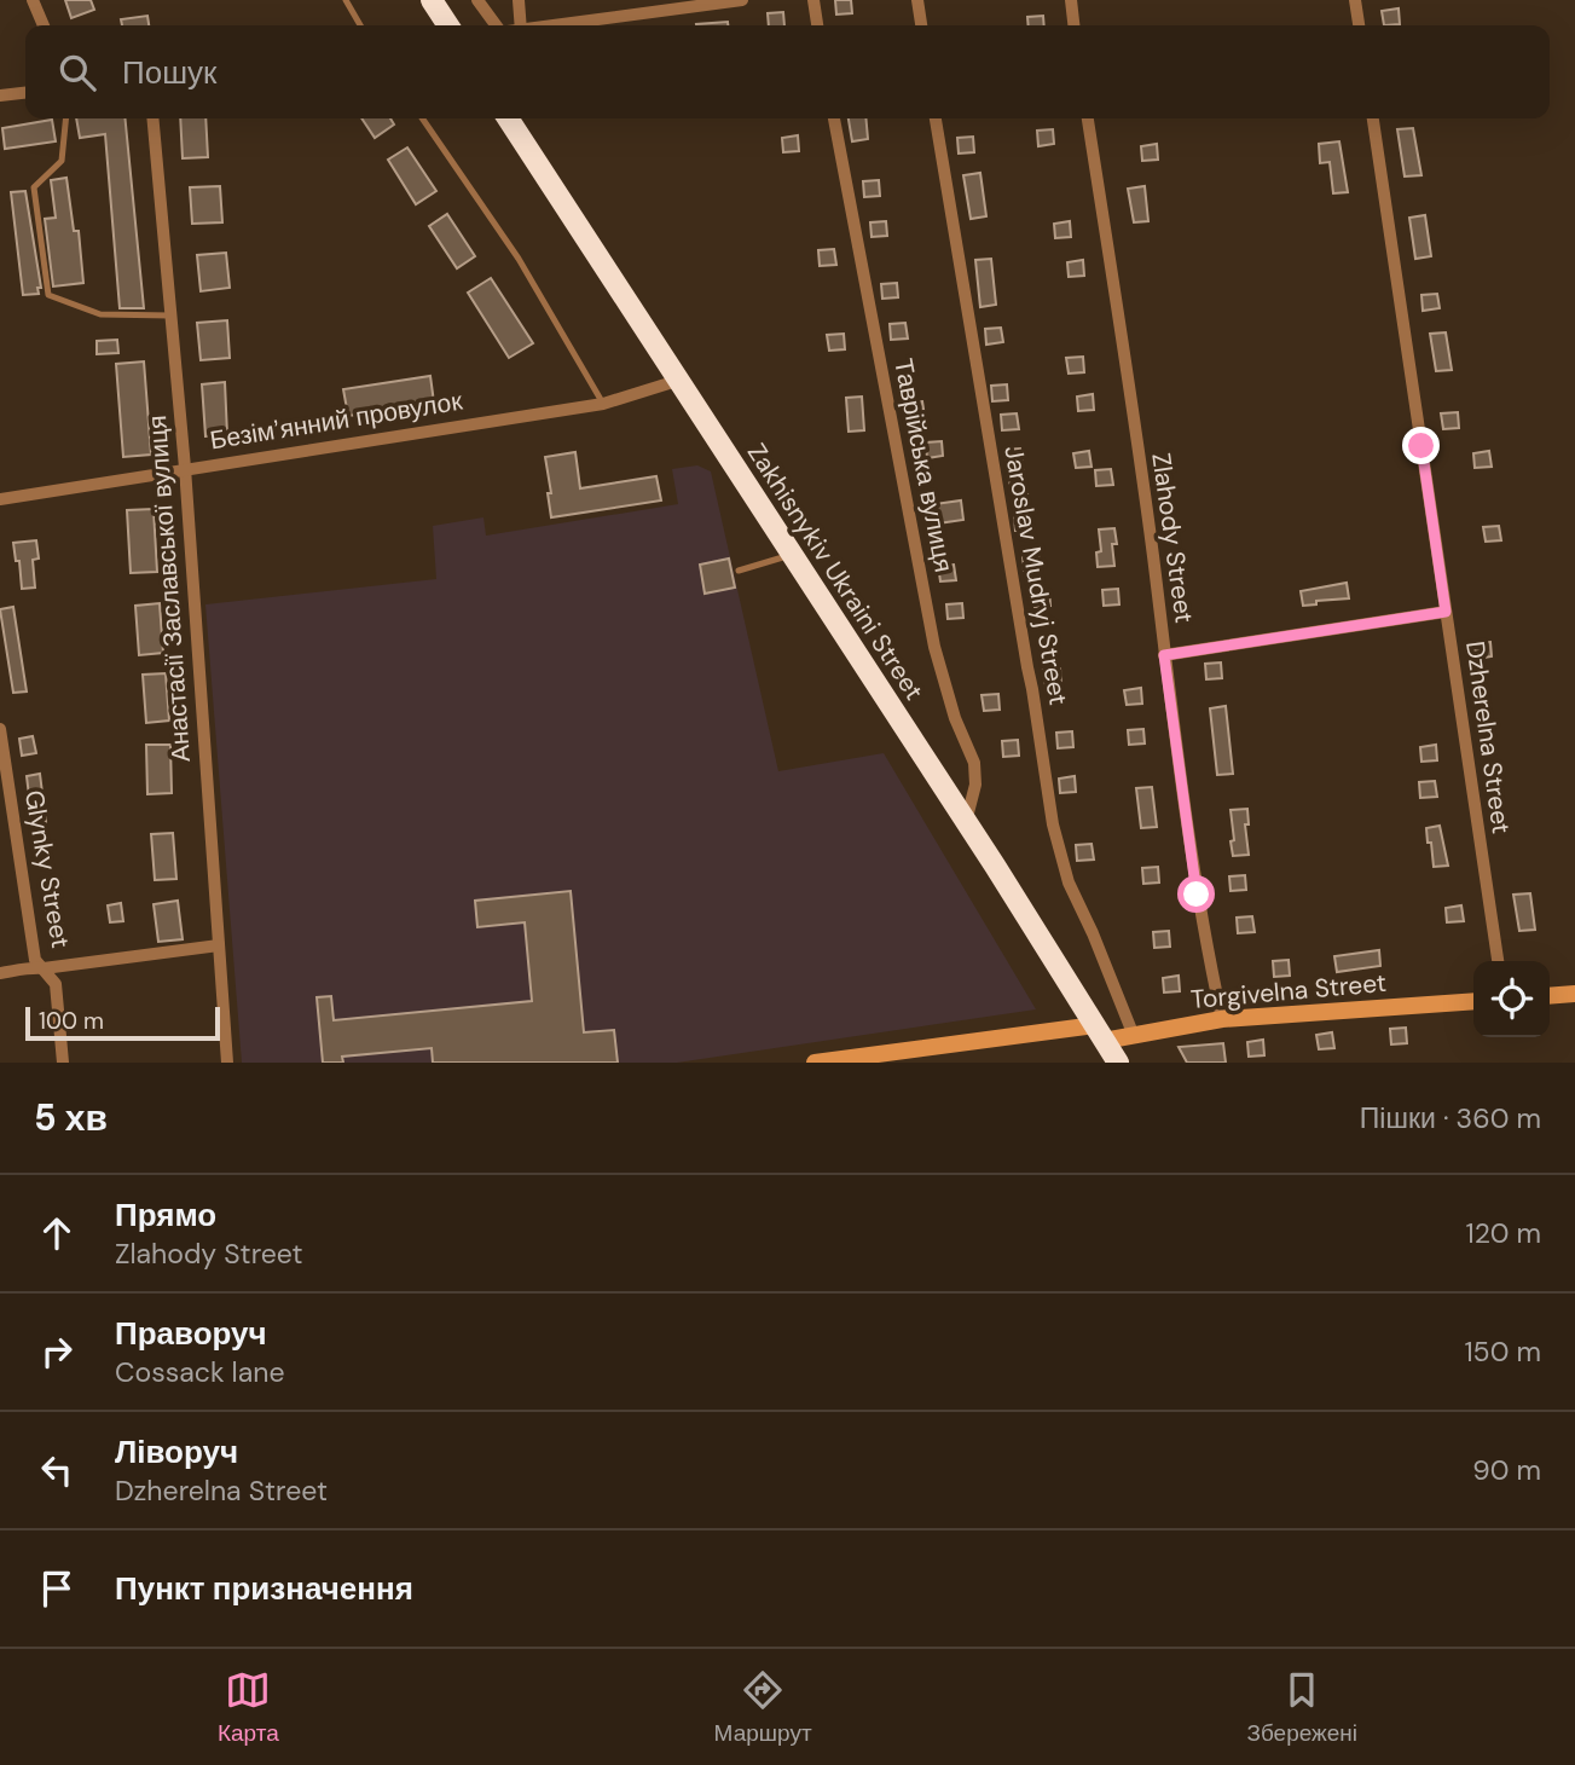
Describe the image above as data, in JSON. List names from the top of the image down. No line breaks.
{"streets":{"highway":["Zakhisnykiv Ukraini Street"],"street":["Безімʼянний провулок","Таврійська вулиця","Zlahody Street","Jaroslav Mudryj Street","Анастасії Заславської вулиця","Dzherelna Street","Glynky Street","Torgivelna Street"]},"crossings":[["Безімʼянний провулок","Zakhisnykiv Ukraini Street"],["Безімʼянний провулок","Анастасії Заславської вулиця"],["Таврійська вулиця","Zakhisnykiv Ukraini Street"],["Zlahody Street","Torgivelna Street"],["Zakhisnykiv Ukraini Street","Torgivelna Street"],["Jaroslav Mudryj Street","Torgivelna Street"]],"scale_bar":"100 m","page":{"search":"Пошук","scale":"100 m","heading":["5 хв","Пішки · 360 m"],"list":[["Прямо","Zlahody Street","120 m"],["Праворуч","Cossack lane","150 m"],["Ліворуч","Dzherelna Street","90 m"],"Пункт призначення"],"nav":["Карта","Маршрут","Збережені"]}}
